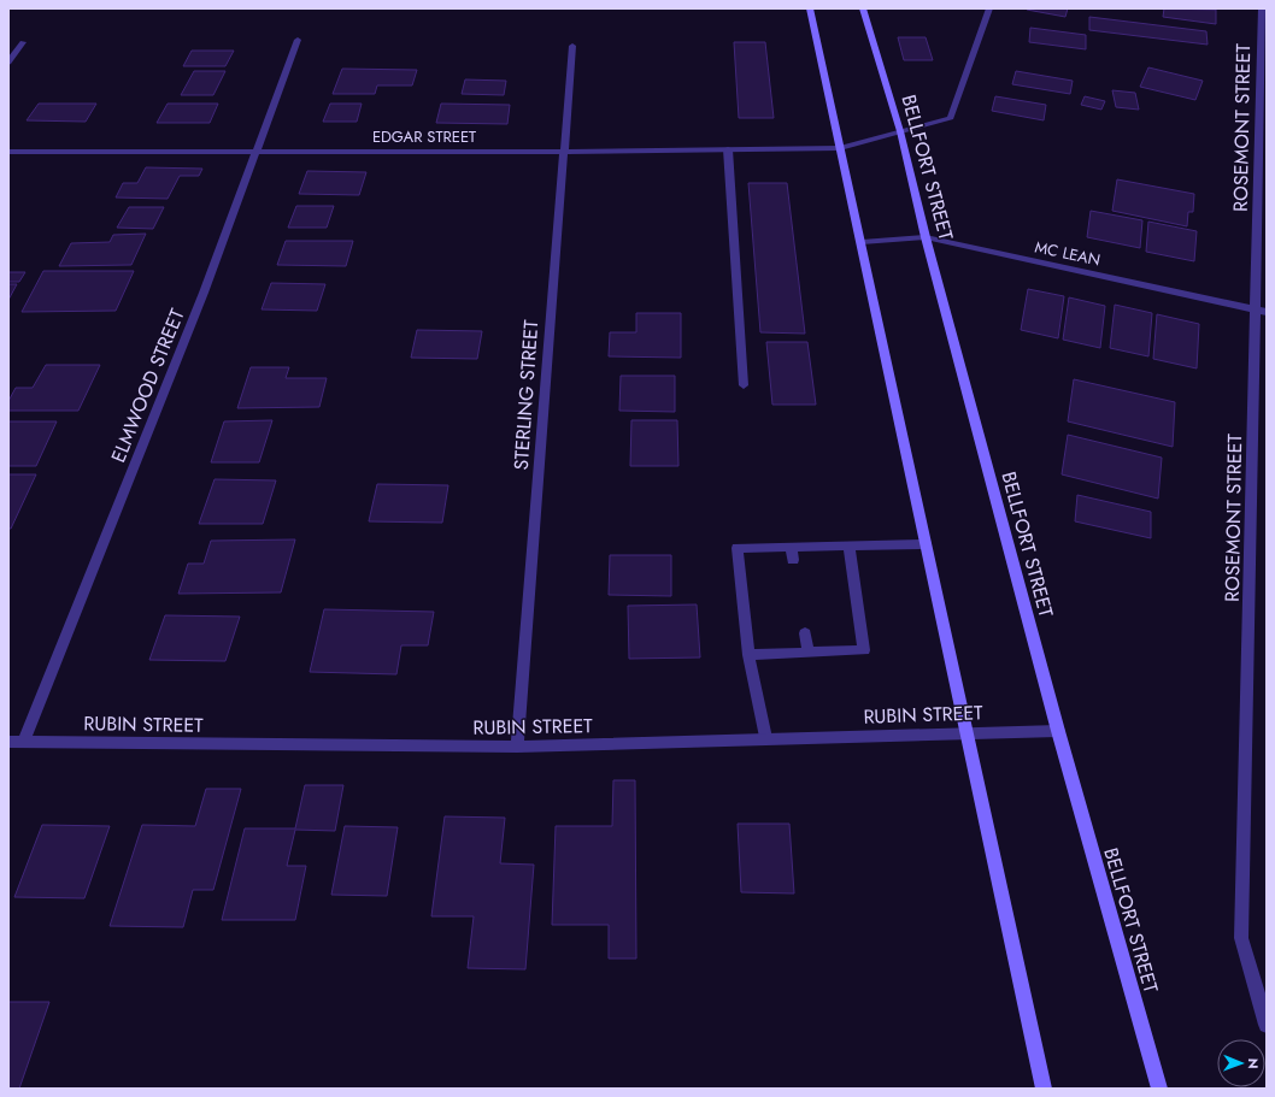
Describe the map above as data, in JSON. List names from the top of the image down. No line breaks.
{"streets":{"main road":["BELLFORT STREET"],"street":["ROSEMONT STREET","EDGAR STREET","MC LEAN","ELMWOOD STREET","STERLING STREET","RUBIN STREET"]},"crossings":[["ROSEMONT STREET","MC LEAN"],["EDGAR STREET","BELLFORT STREET"],["EDGAR STREET","ELMWOOD STREET"],["EDGAR STREET","STERLING STREET"],["BELLFORT STREET","MC LEAN"],["BELLFORT STREET","RUBIN STREET"],["ELMWOOD STREET","RUBIN STREET"],["STERLING STREET","RUBIN STREET"]],"north":"right"}
